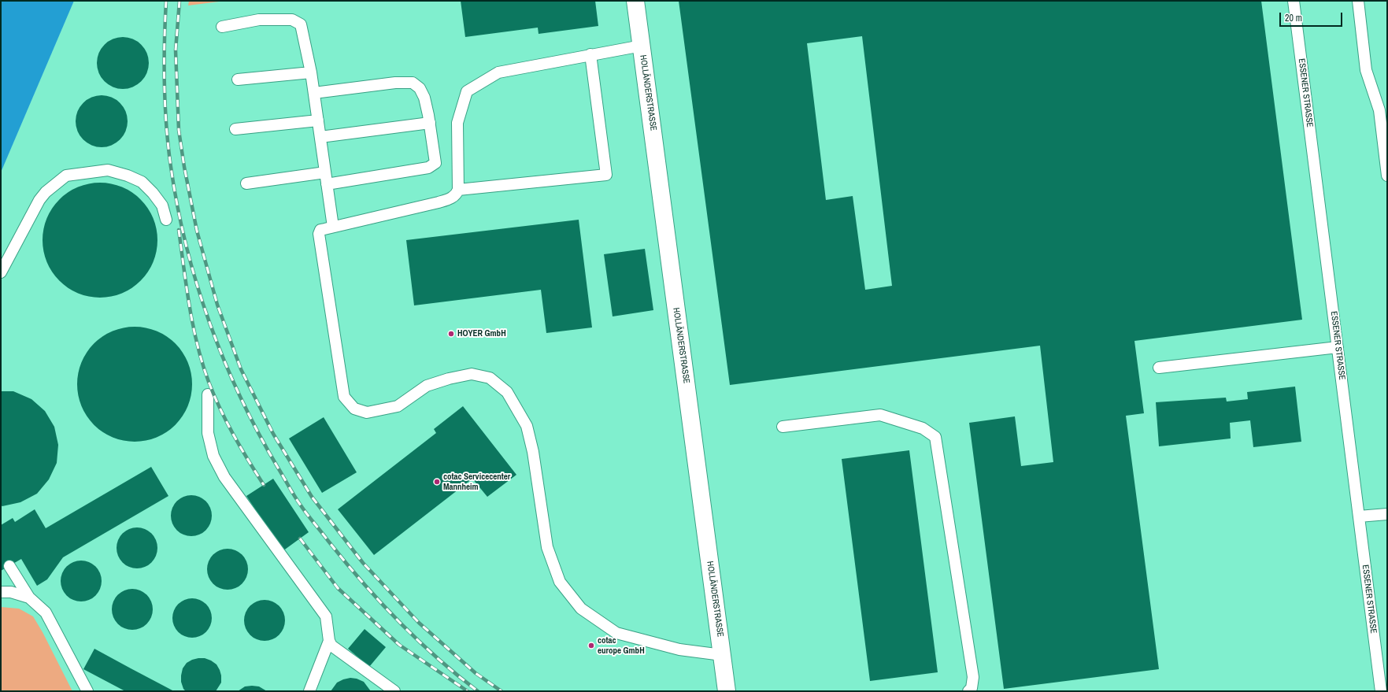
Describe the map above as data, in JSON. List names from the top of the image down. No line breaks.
{"streets":{"street":["HOLLÄNDERSTRASSE"],"lane":["ESSENER STRASSE"]},"places":["HOYER GmbH","cotac Servicecenter Mannheim","cotac europe GmbH"],"scale_bar":"20 m"}
